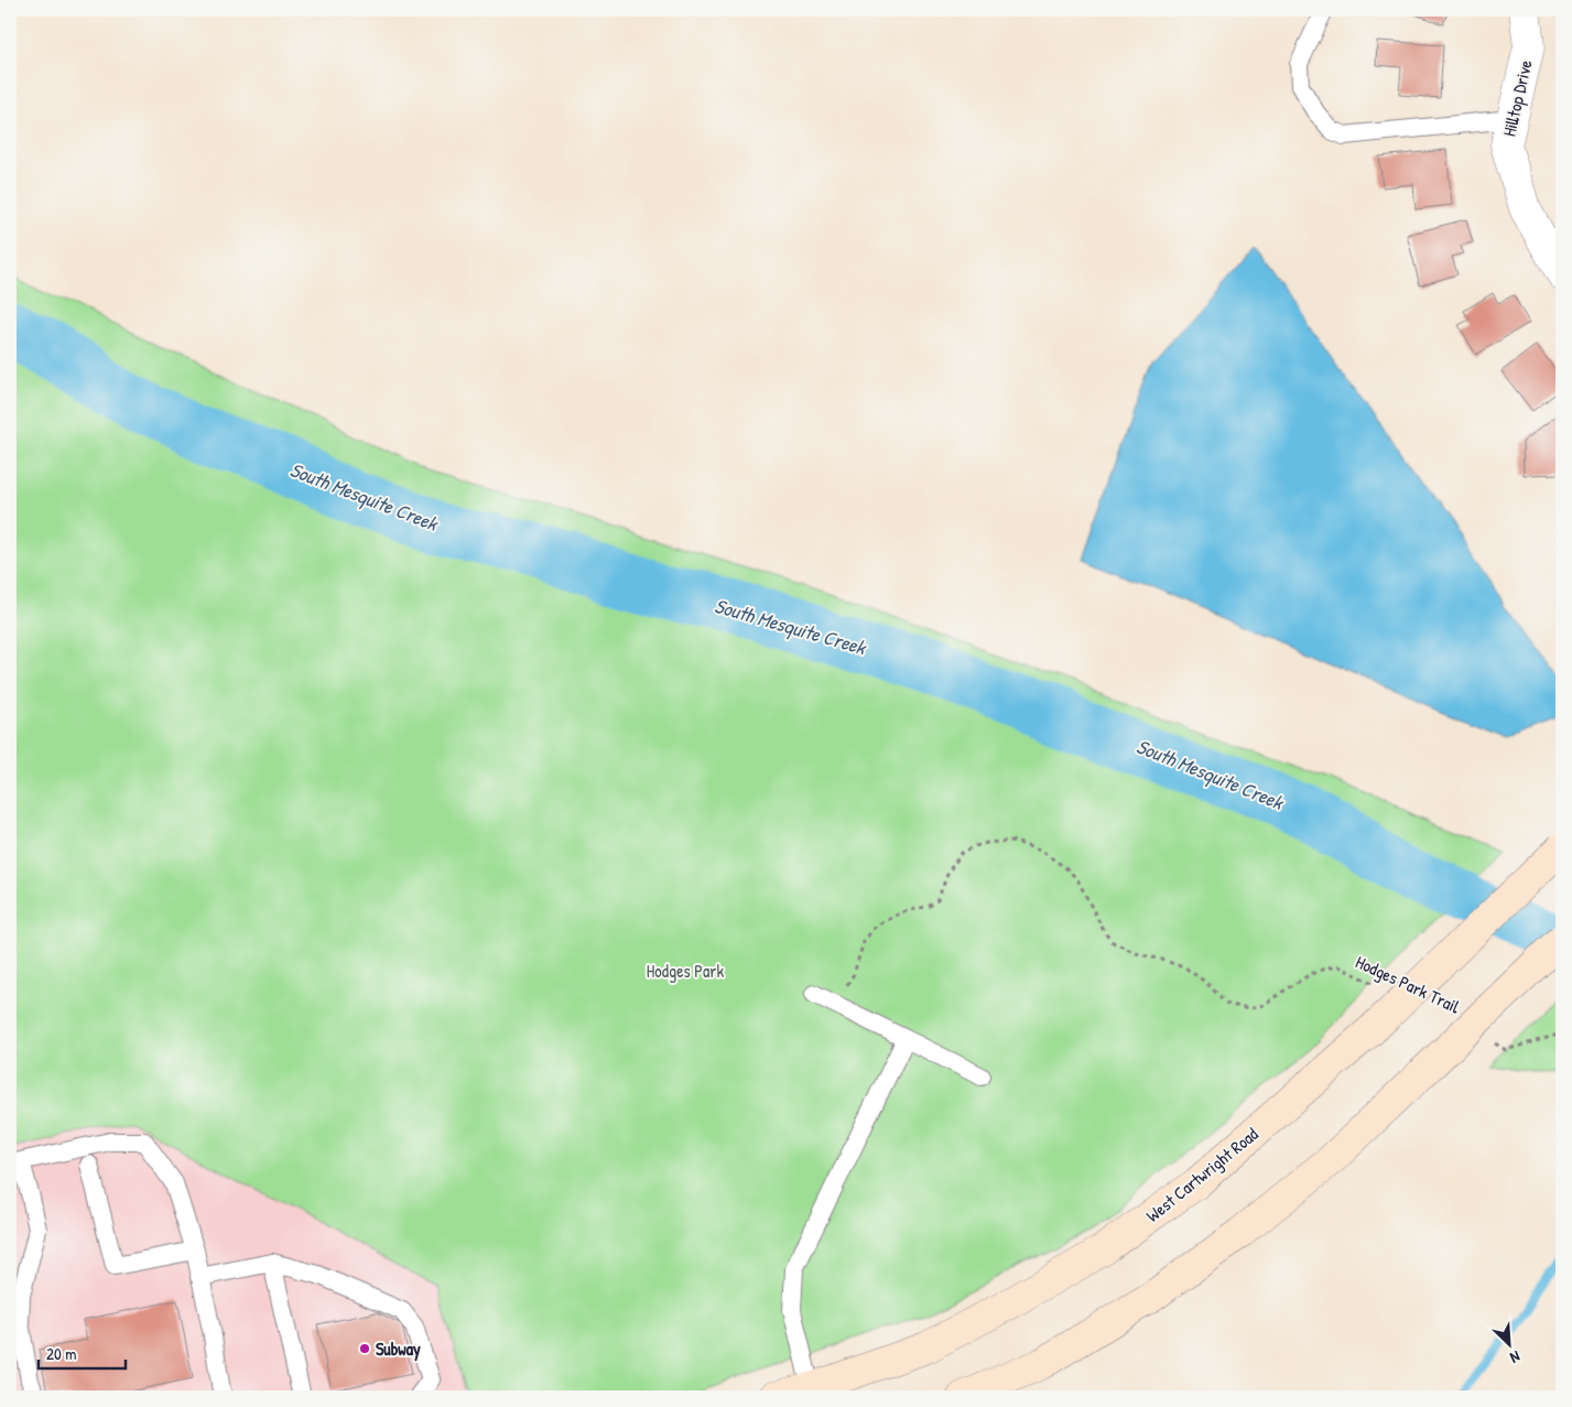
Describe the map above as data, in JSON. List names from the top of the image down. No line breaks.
{"streets":{"main road":["West Cartwright Road"],"street":["Hilltop Drive"],"path":["Hodges Park Trail"]},"water":["South Mesquite Creek"],"parks":["Hodges Park"],"places":["Subway"],"scale_bar":"20 m","north":"bottom right"}
